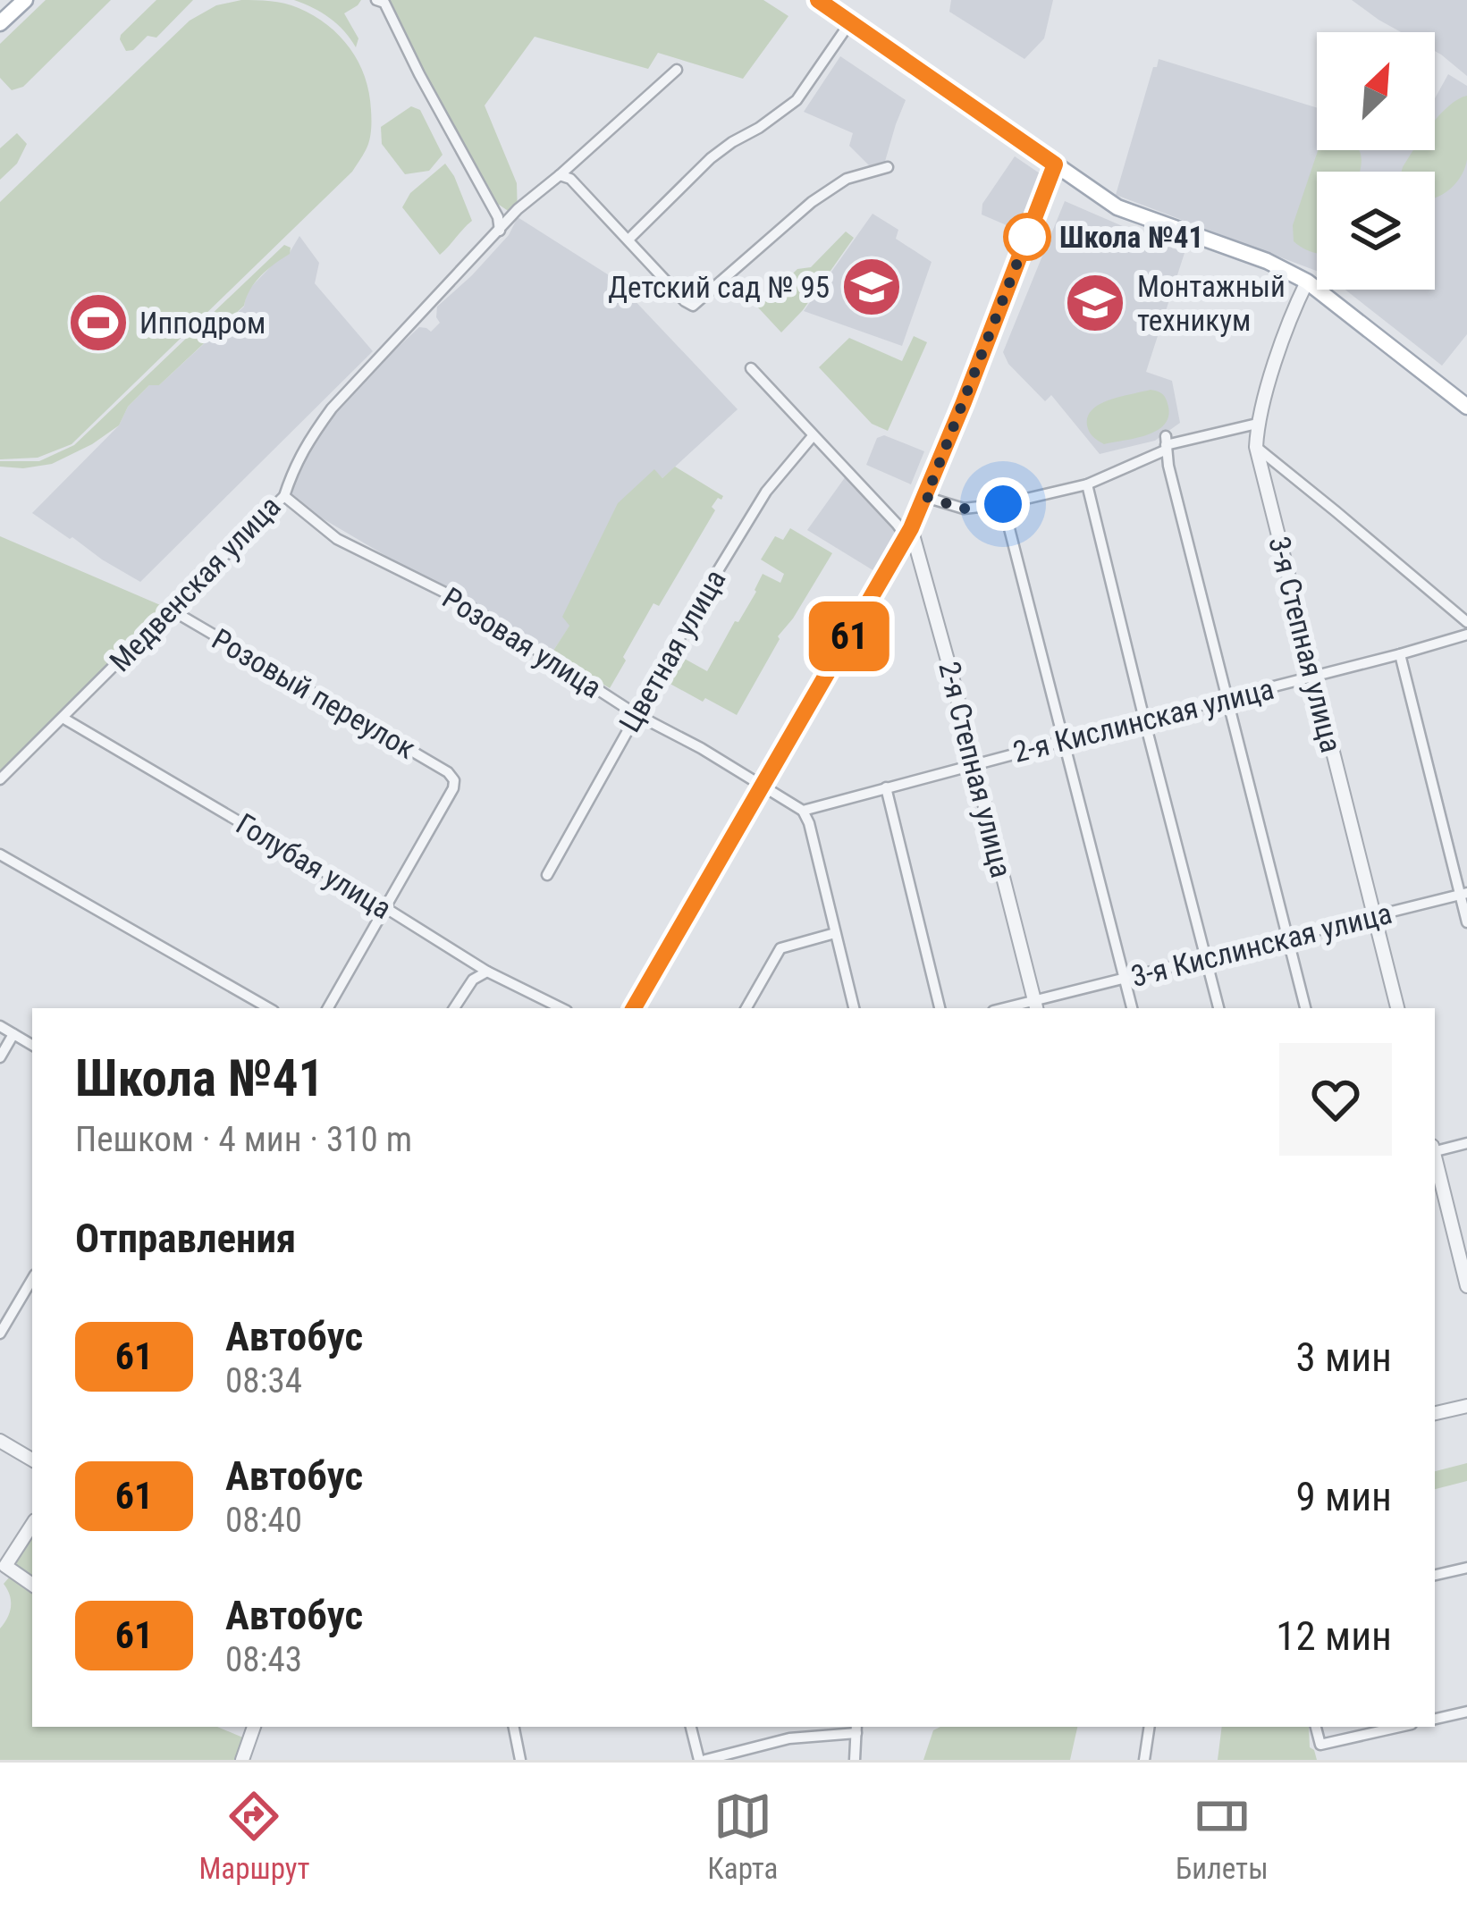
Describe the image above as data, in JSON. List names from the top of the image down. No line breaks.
{"streets":{"street":["Медвенская улица","Розовая улица","3-я Степная улица","Цветная улица","Розовый переулок","2-я Кислинская улица","2-я Степная улица","Голубая улица","3-я Кислинская улица"]},"crossings":[["Медвенская улица","Розовая улица"],["Медвенская улица","Розовый переулок"],["Медвенская улица","Голубая улица"],["Розовая улица","Цветная улица"],["3-я Степная улица","2-я Кислинская улица"],["3-я Степная улица","3-я Кислинская улица"],["Розовый переулок","Голубая улица"],["2-я Кислинская улица","2-я Степная улица"],["2-я Степная улица","3-я Кислинская улица"]],"places":{"other":["Школа №41"],"school or university":["Детский сад № 95","Монтажный техникум"],"sports":["Ипподром"]},"lines":["bus line 61"],"north":"top right","page":{"on_map":"61","heading":[["Школа №41","Пешком · 4 мин · 310 m"],"Отправления"],"list":[{"mark":"61","name":"Автобус","note":"08:34","value":"3 мин"},{"mark":"61","name":"Автобус","note":"08:40","value":"9 мин"},{"mark":"61","name":"Автобус","note":"08:43","value":"12 мин"}],"tabs":["Маршрут","Карта","Билеты"]}}
